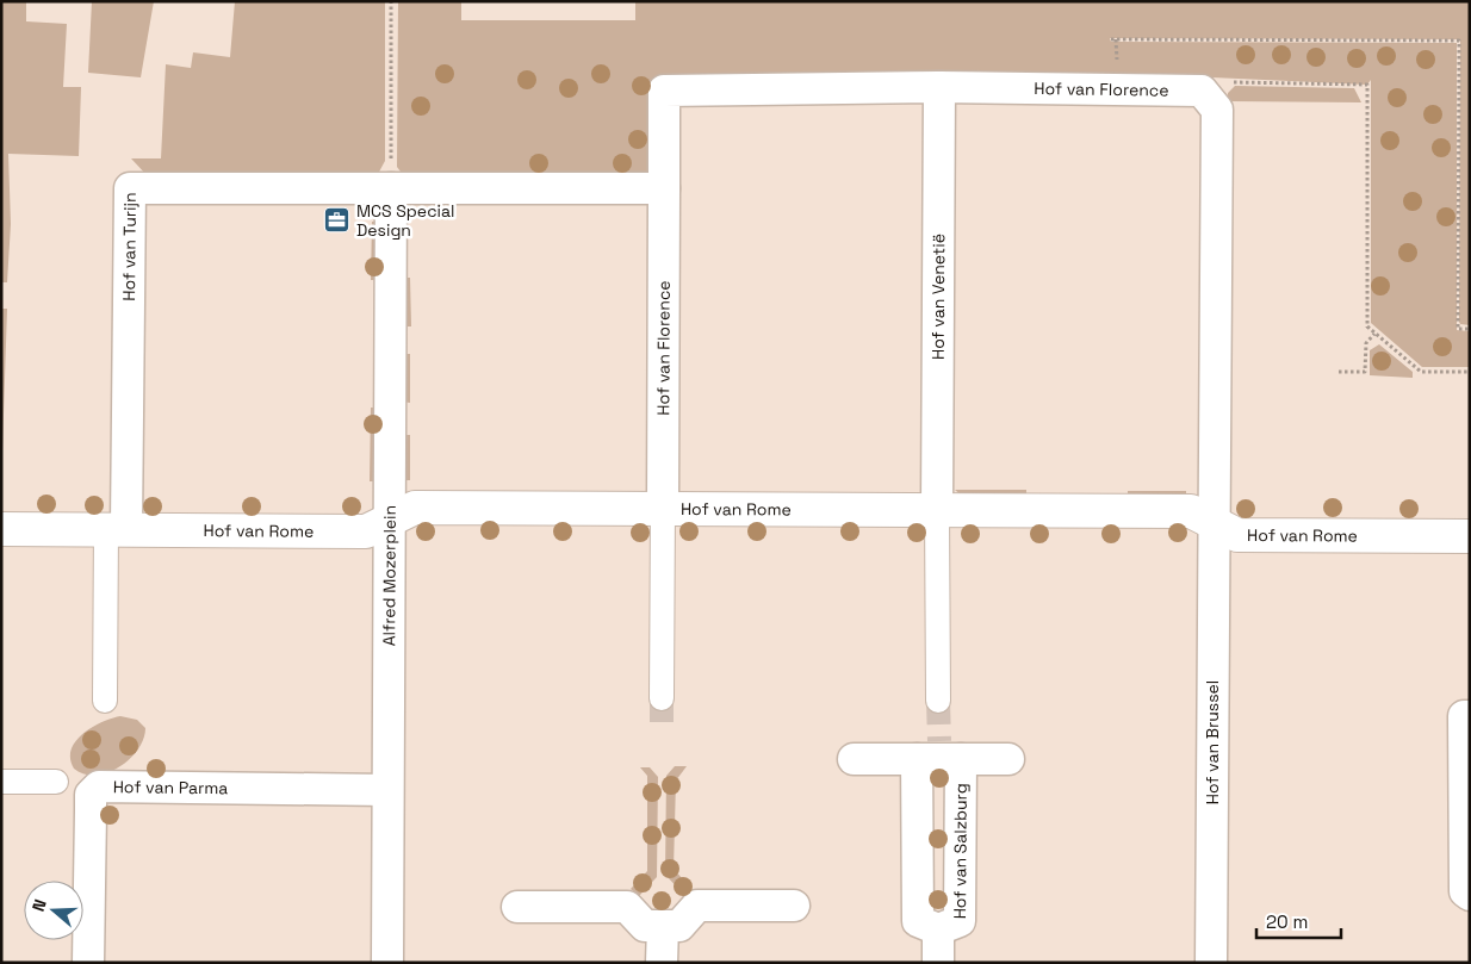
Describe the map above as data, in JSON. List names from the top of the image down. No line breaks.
{"streets":{"street":["Hof van Florence","Hof van Turijn","Hof van Venetië","Hof van Rome","Alfred Mozerplein","Hof van Brussel","Hof van Parma","Hof van Salzburg"]},"crossings":[["Hof van Florence","Hof van Venetië"],["Hof van Florence","Hof van Rome"],["Hof van Turijn","Hof van Rome"],["Hof van Turijn","Alfred Mozerplein"],["Hof van Venetië","Hof van Rome"],["Hof van Rome","Alfred Mozerplein"],["Hof van Rome","Hof van Brussel"],["Alfred Mozerplein","Hof van Parma"]],"places":{"office":["MCS Special Design"]},"scale_bar":"20 m","north":"left"}
